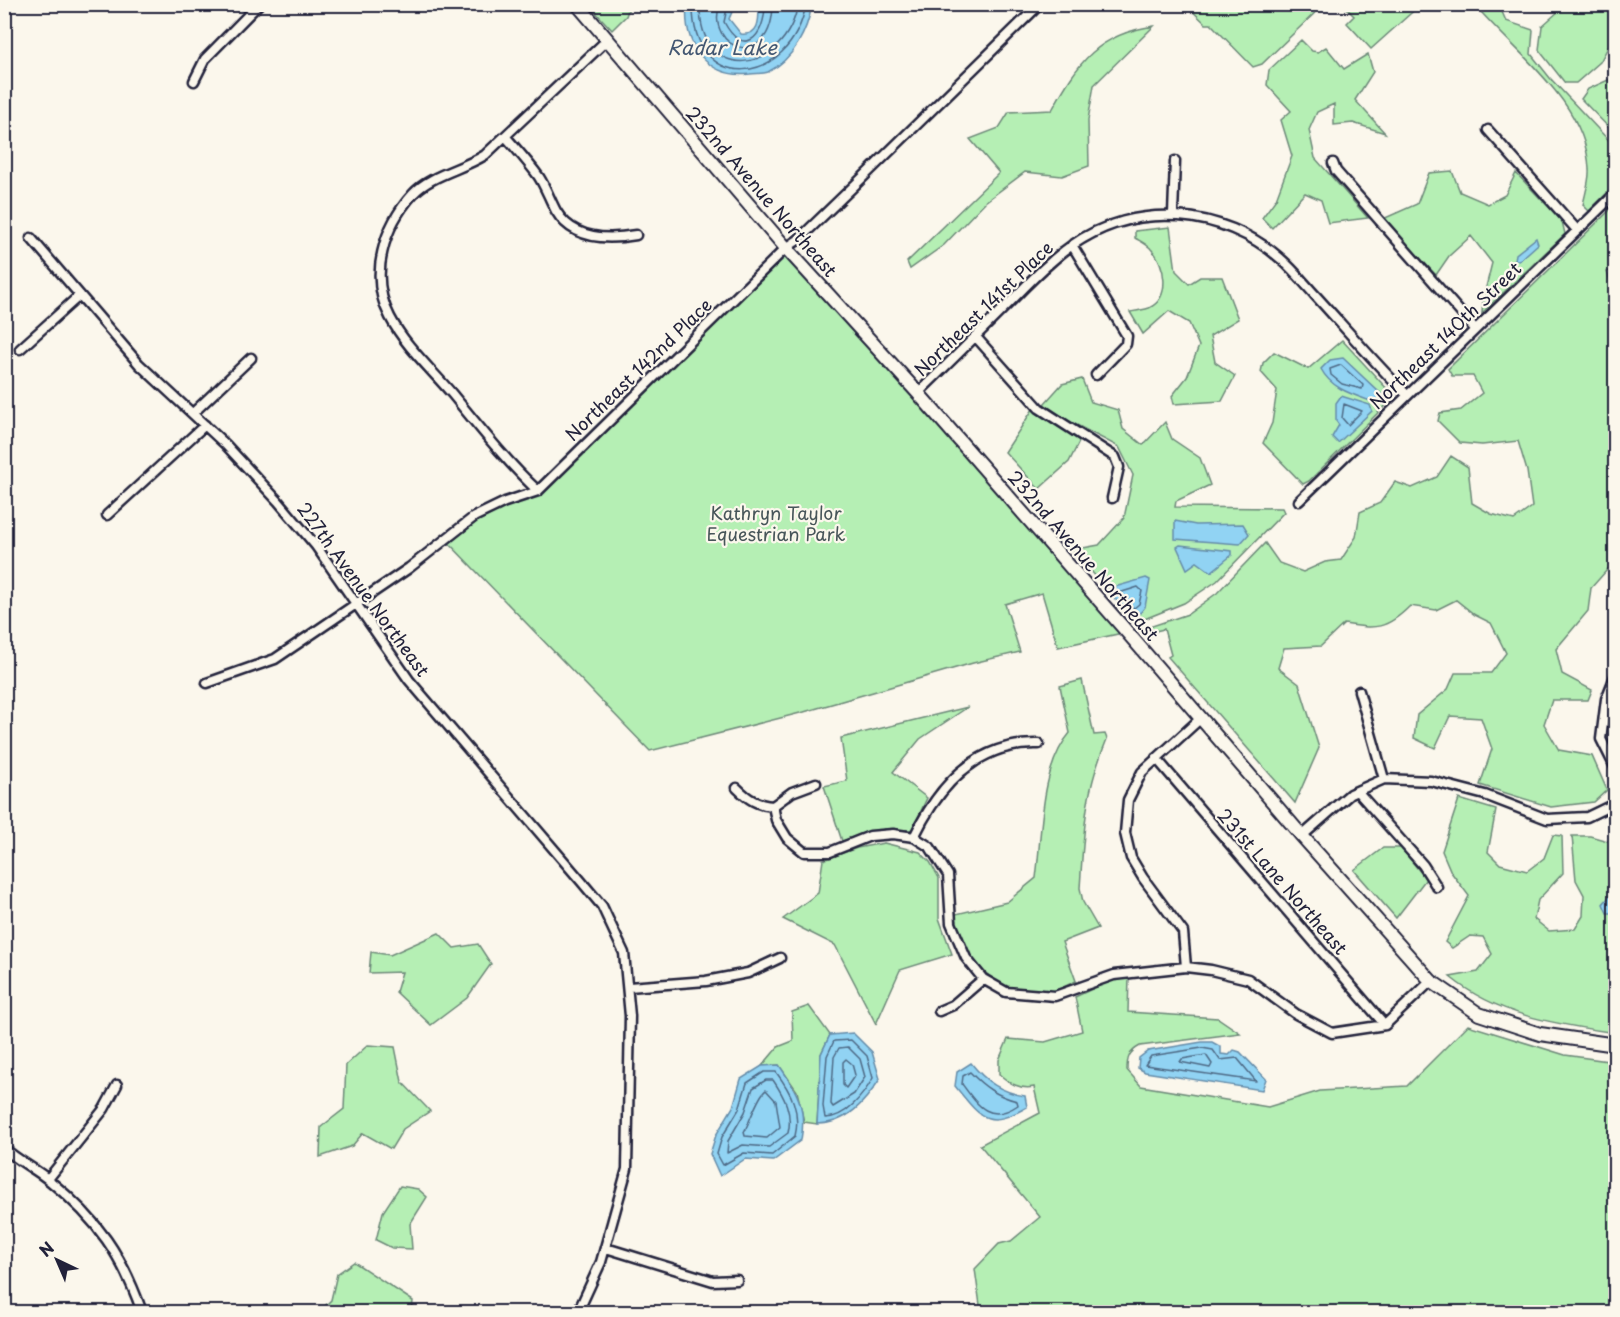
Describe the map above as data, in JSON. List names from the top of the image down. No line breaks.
{"streets":{"street":["232nd Avenue Northeast","Northeast 141st Place","Northeast 140th Street","Northeast 142nd Place","227th Avenue Northeast","231st Lane Northeast"]},"crossings":[["232nd Avenue Northeast","Northeast 141st Place"],["232nd Avenue Northeast","Northeast 142nd Place"],["Northeast 141st Place","Northeast 140th Street"],["Northeast 142nd Place","227th Avenue Northeast"]],"water":["Radar Lake"],"parks":["Kathryn Taylor Equestrian Park"],"north":"top left"}
